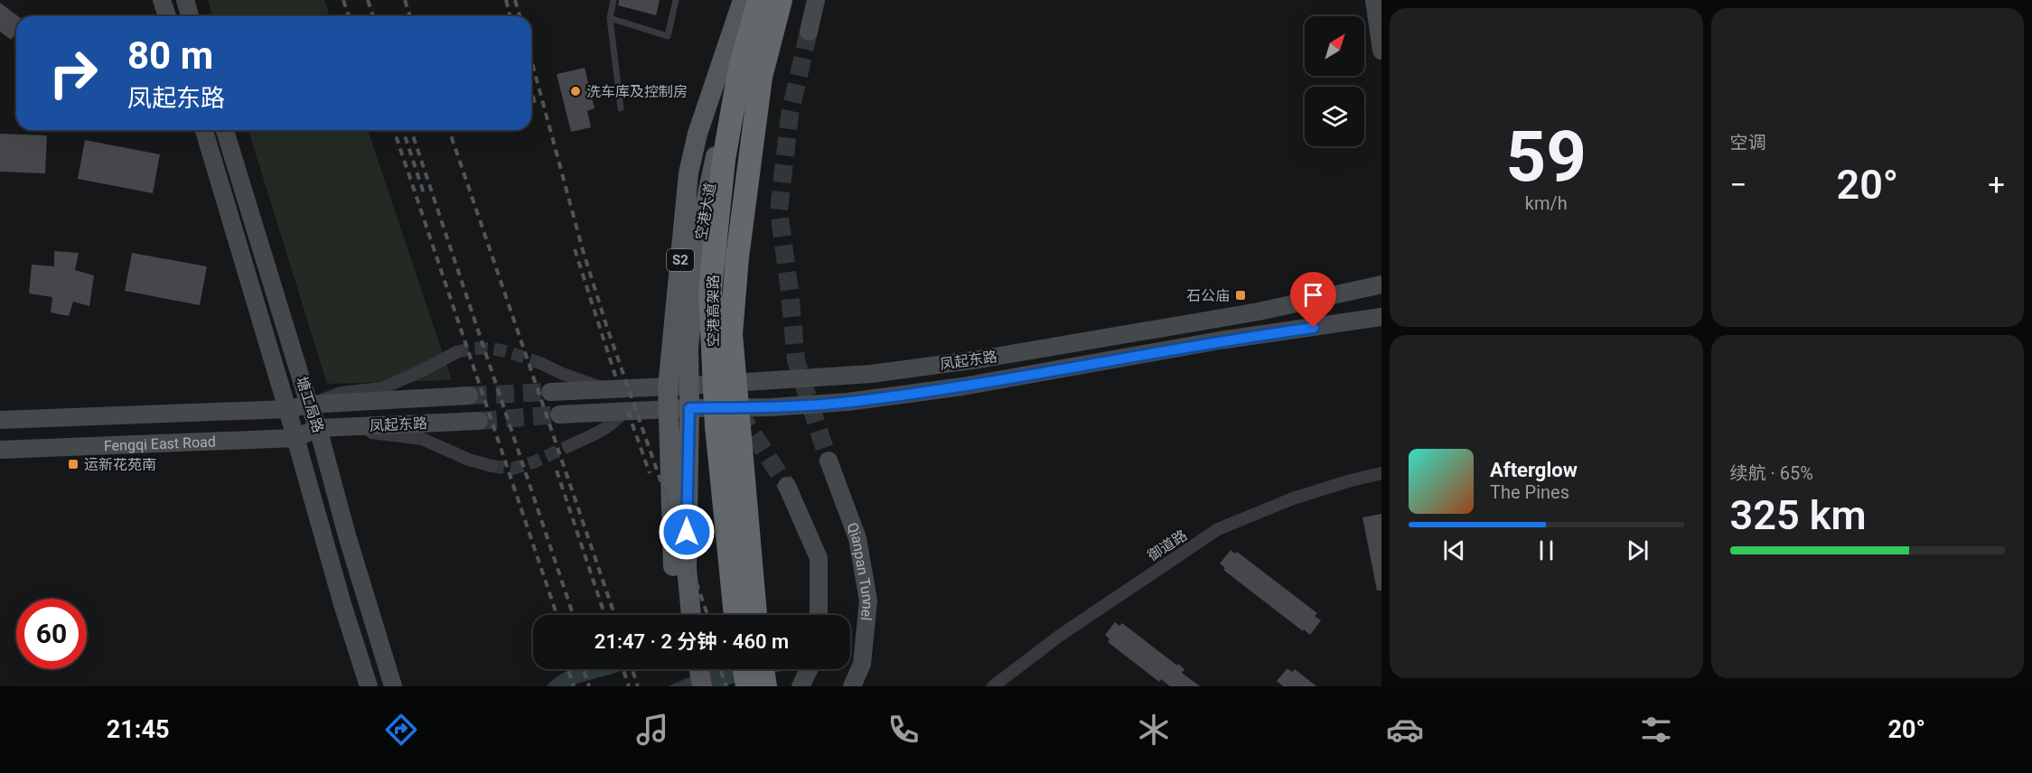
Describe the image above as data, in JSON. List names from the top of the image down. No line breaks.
{"streets":{"highway":["空港高架路"],"main road":["空港大道","S2","凤起东路","塘工局路","Fengqi East Road","Qianpan Tunnel"],"street":["御道路"]},"crossings":[["空港大道","凤起东路"],["凤起东路","塘工局路"],["凤起东路","Fengqi East Road"],["塘工局路","Fengqi East Road"]],"places":{"other":["洗车库及控制房"],"transit":["石公庙","运新花苑南"]},"north":"top right","page":{"tile":[["59","km/h"],"空调",["续航 · 65%","325 km"]],"turn":["80 m","凤起东路"],"heat":["−","20°","+"],"song":["Afterglow","The Pines"],"limit":"60","trip":"21:47 · 2 分钟 · 460 m","tabs":["21:45","20°"]}}
